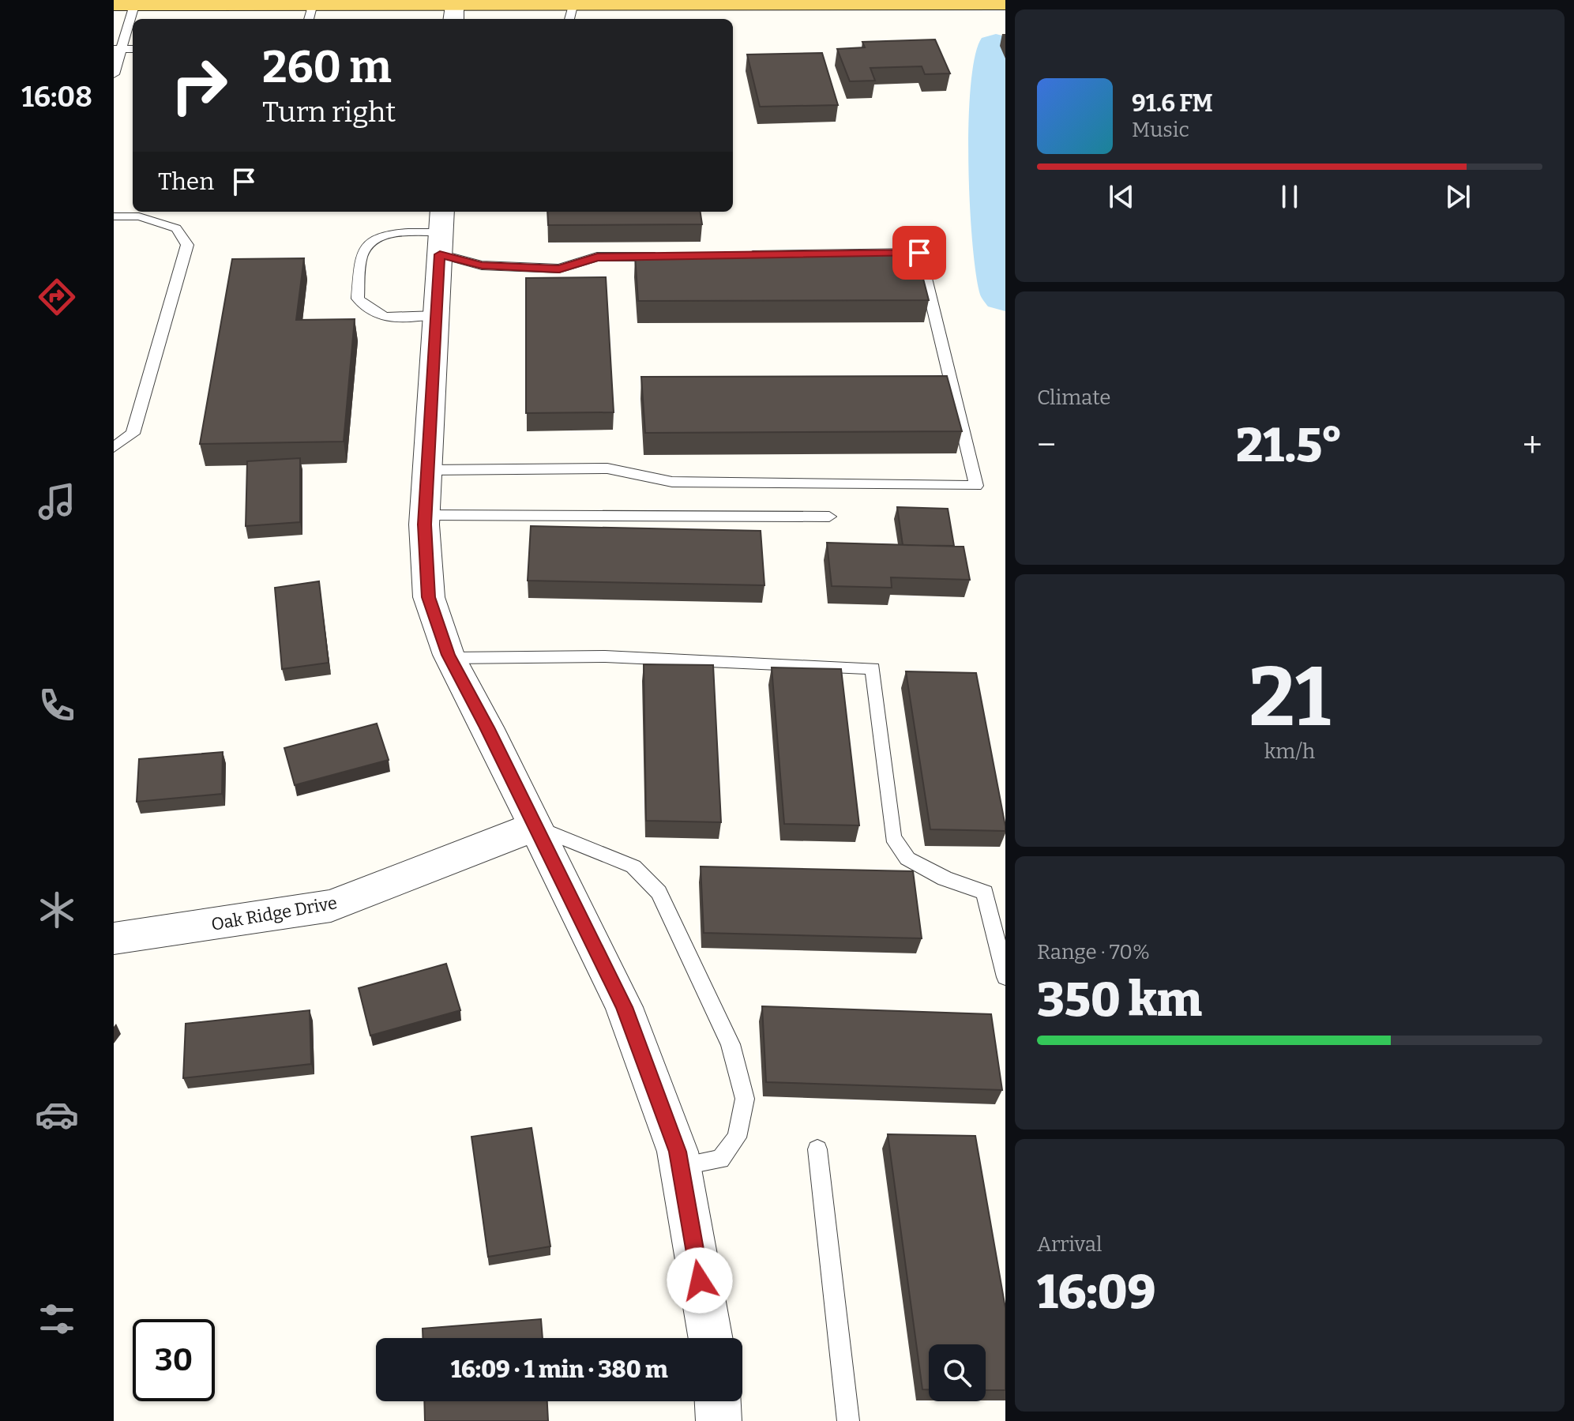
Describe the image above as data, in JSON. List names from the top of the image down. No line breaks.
{"streets":{"street":["Oak Ridge Drive"]},"page":{"tabs":"16:08","turn":["260 m","Turn right"],"song":["91.6 FM","Music"],"then":"Then","tile":["Climate",["21","km/h"],["Range · 70%","350 km"],["Arrival","16:09"]],"heat":["−","21.5°","+"],"limit":"30","trip":"16:09 · 1 min · 380 m"}}
